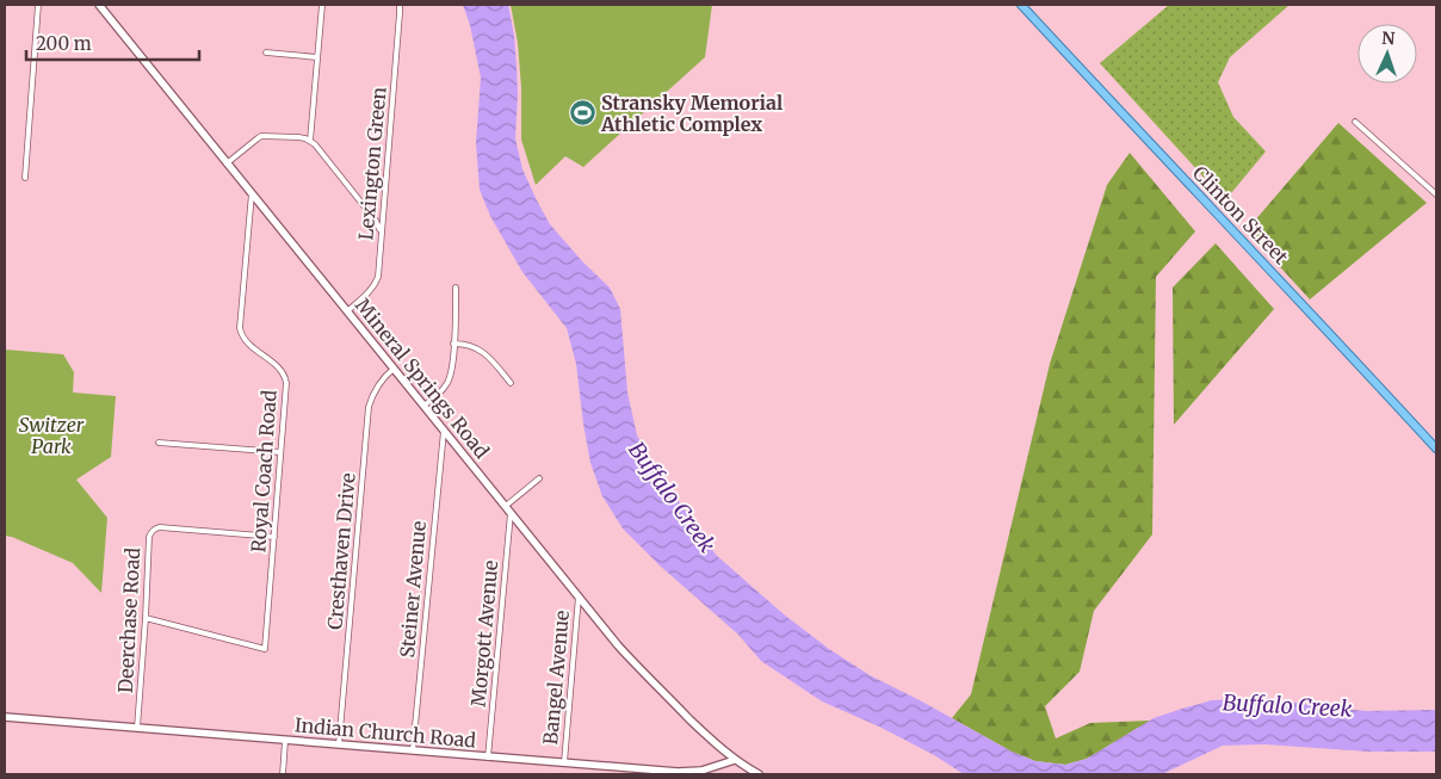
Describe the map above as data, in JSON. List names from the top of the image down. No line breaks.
{"streets":{"main road":["Clinton Street"],"street":["Lexington Green","Mineral Springs Road","Royal Coach Road","Cresthaven Drive","Steiner Avenue","Deerchase Road","Morgott Avenue","Bangel Avenue","Indian Church Road"]},"crossings":[["Lexington Green","Mineral Springs Road"],["Mineral Springs Road","Royal Coach Road"],["Mineral Springs Road","Cresthaven Drive"],["Mineral Springs Road","Steiner Avenue"],["Mineral Springs Road","Morgott Avenue"],["Mineral Springs Road","Bangel Avenue"],["Mineral Springs Road","Indian Church Road"],["Royal Coach Road","Deerchase Road"],["Cresthaven Drive","Indian Church Road"],["Steiner Avenue","Indian Church Road"],["Deerchase Road","Indian Church Road"],["Morgott Avenue","Indian Church Road"],["Bangel Avenue","Indian Church Road"]],"water":["Buffalo Creek"],"parks":["Switzer Park"],"places":{"sports":["Stransky Memorial Athletic Complex"]},"scale_bar":"200 m","north":"top"}
